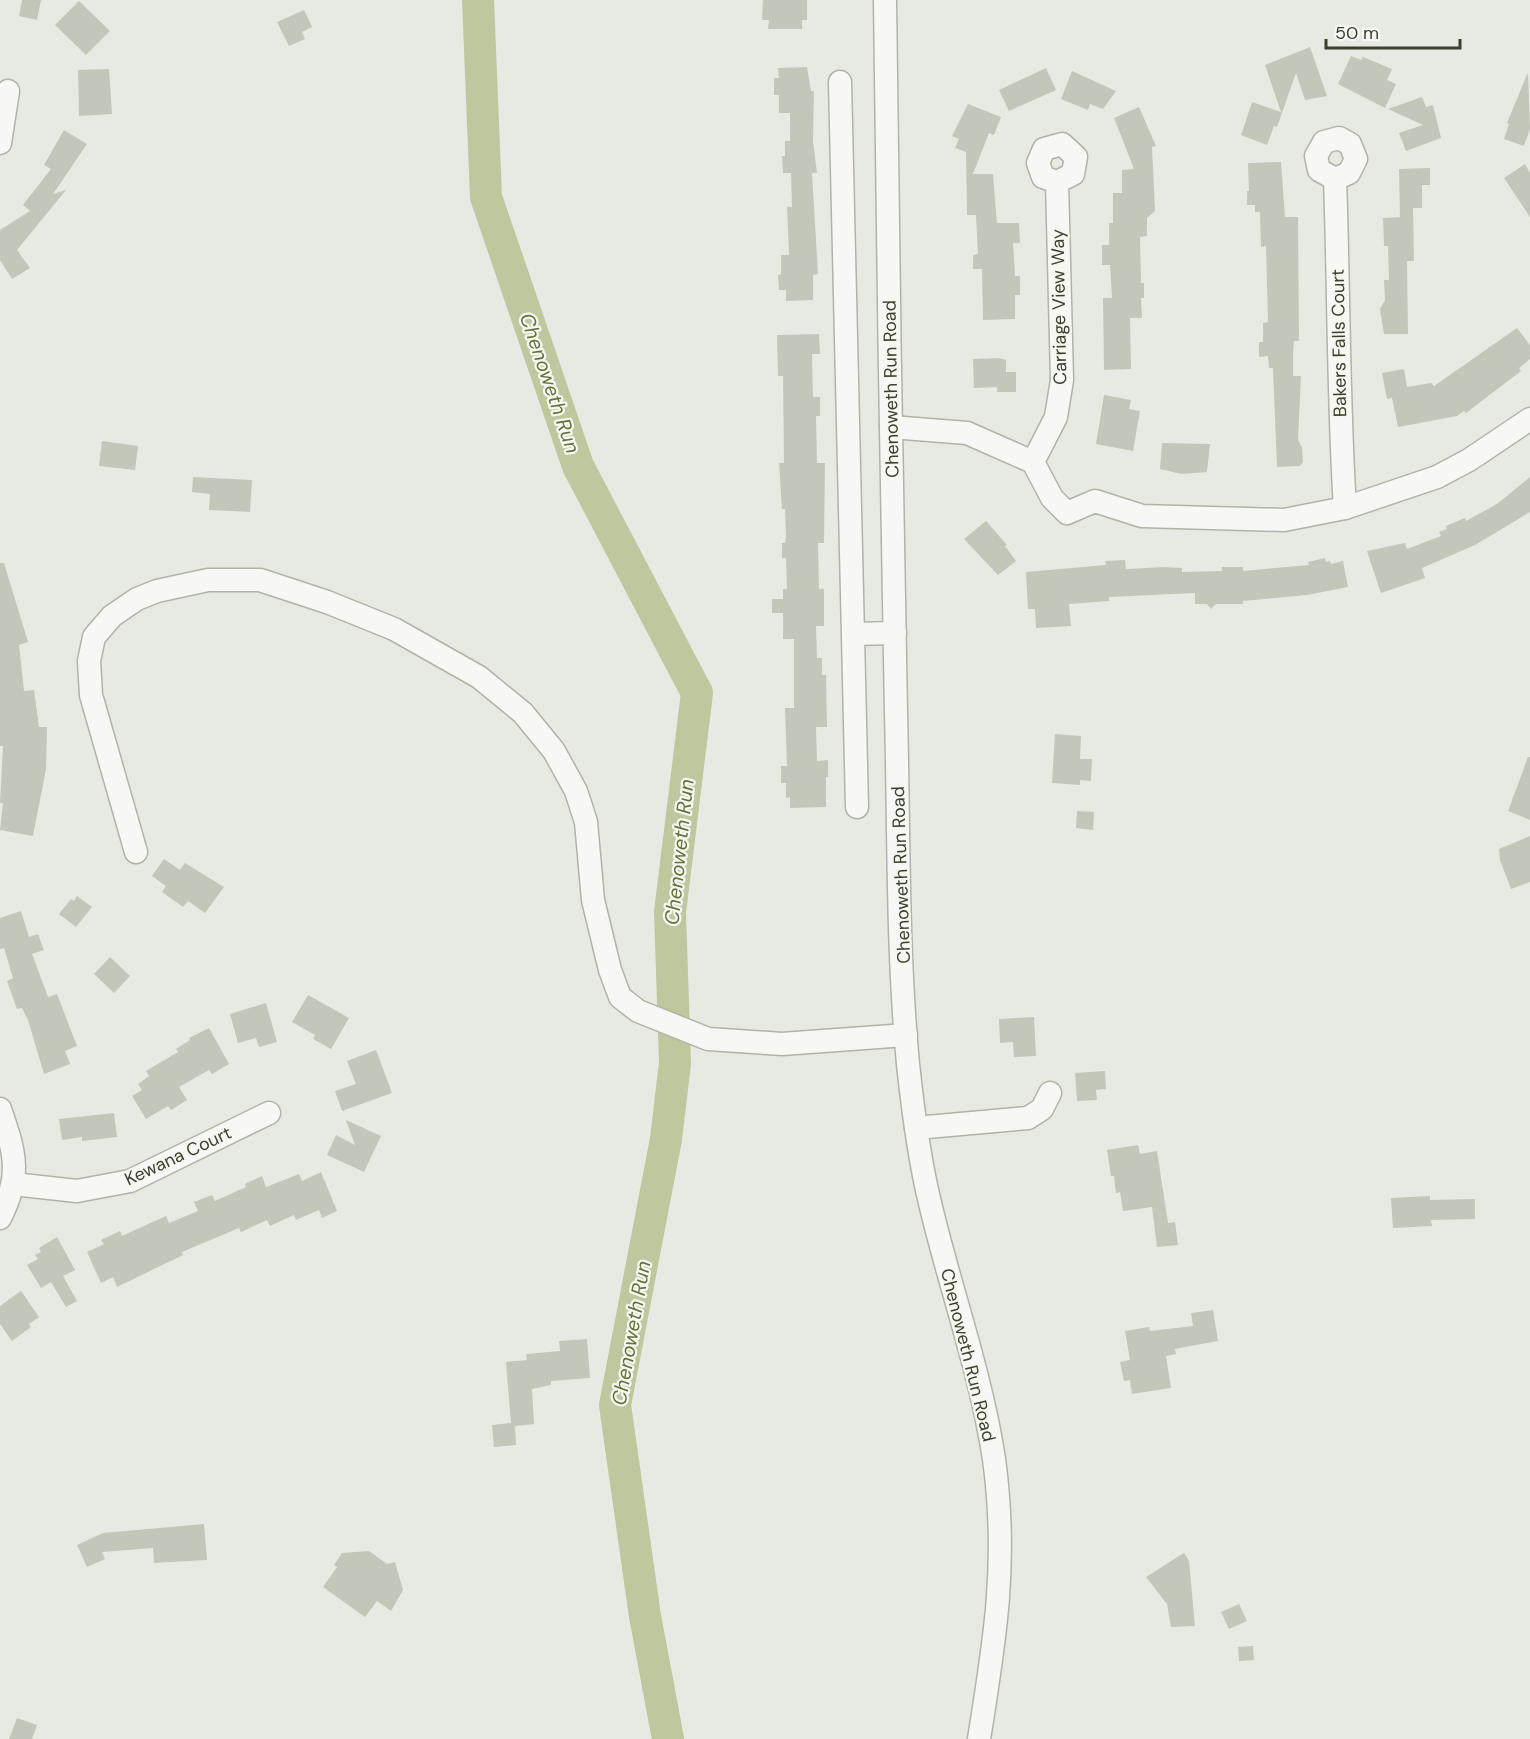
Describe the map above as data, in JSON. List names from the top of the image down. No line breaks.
{"streets":{"street":["Carriage View Way","Bakers Falls Court","Chenoweth Run Road","Kewana Court"]},"water":["Chenoweth Run"],"scale_bar":"50 m"}
